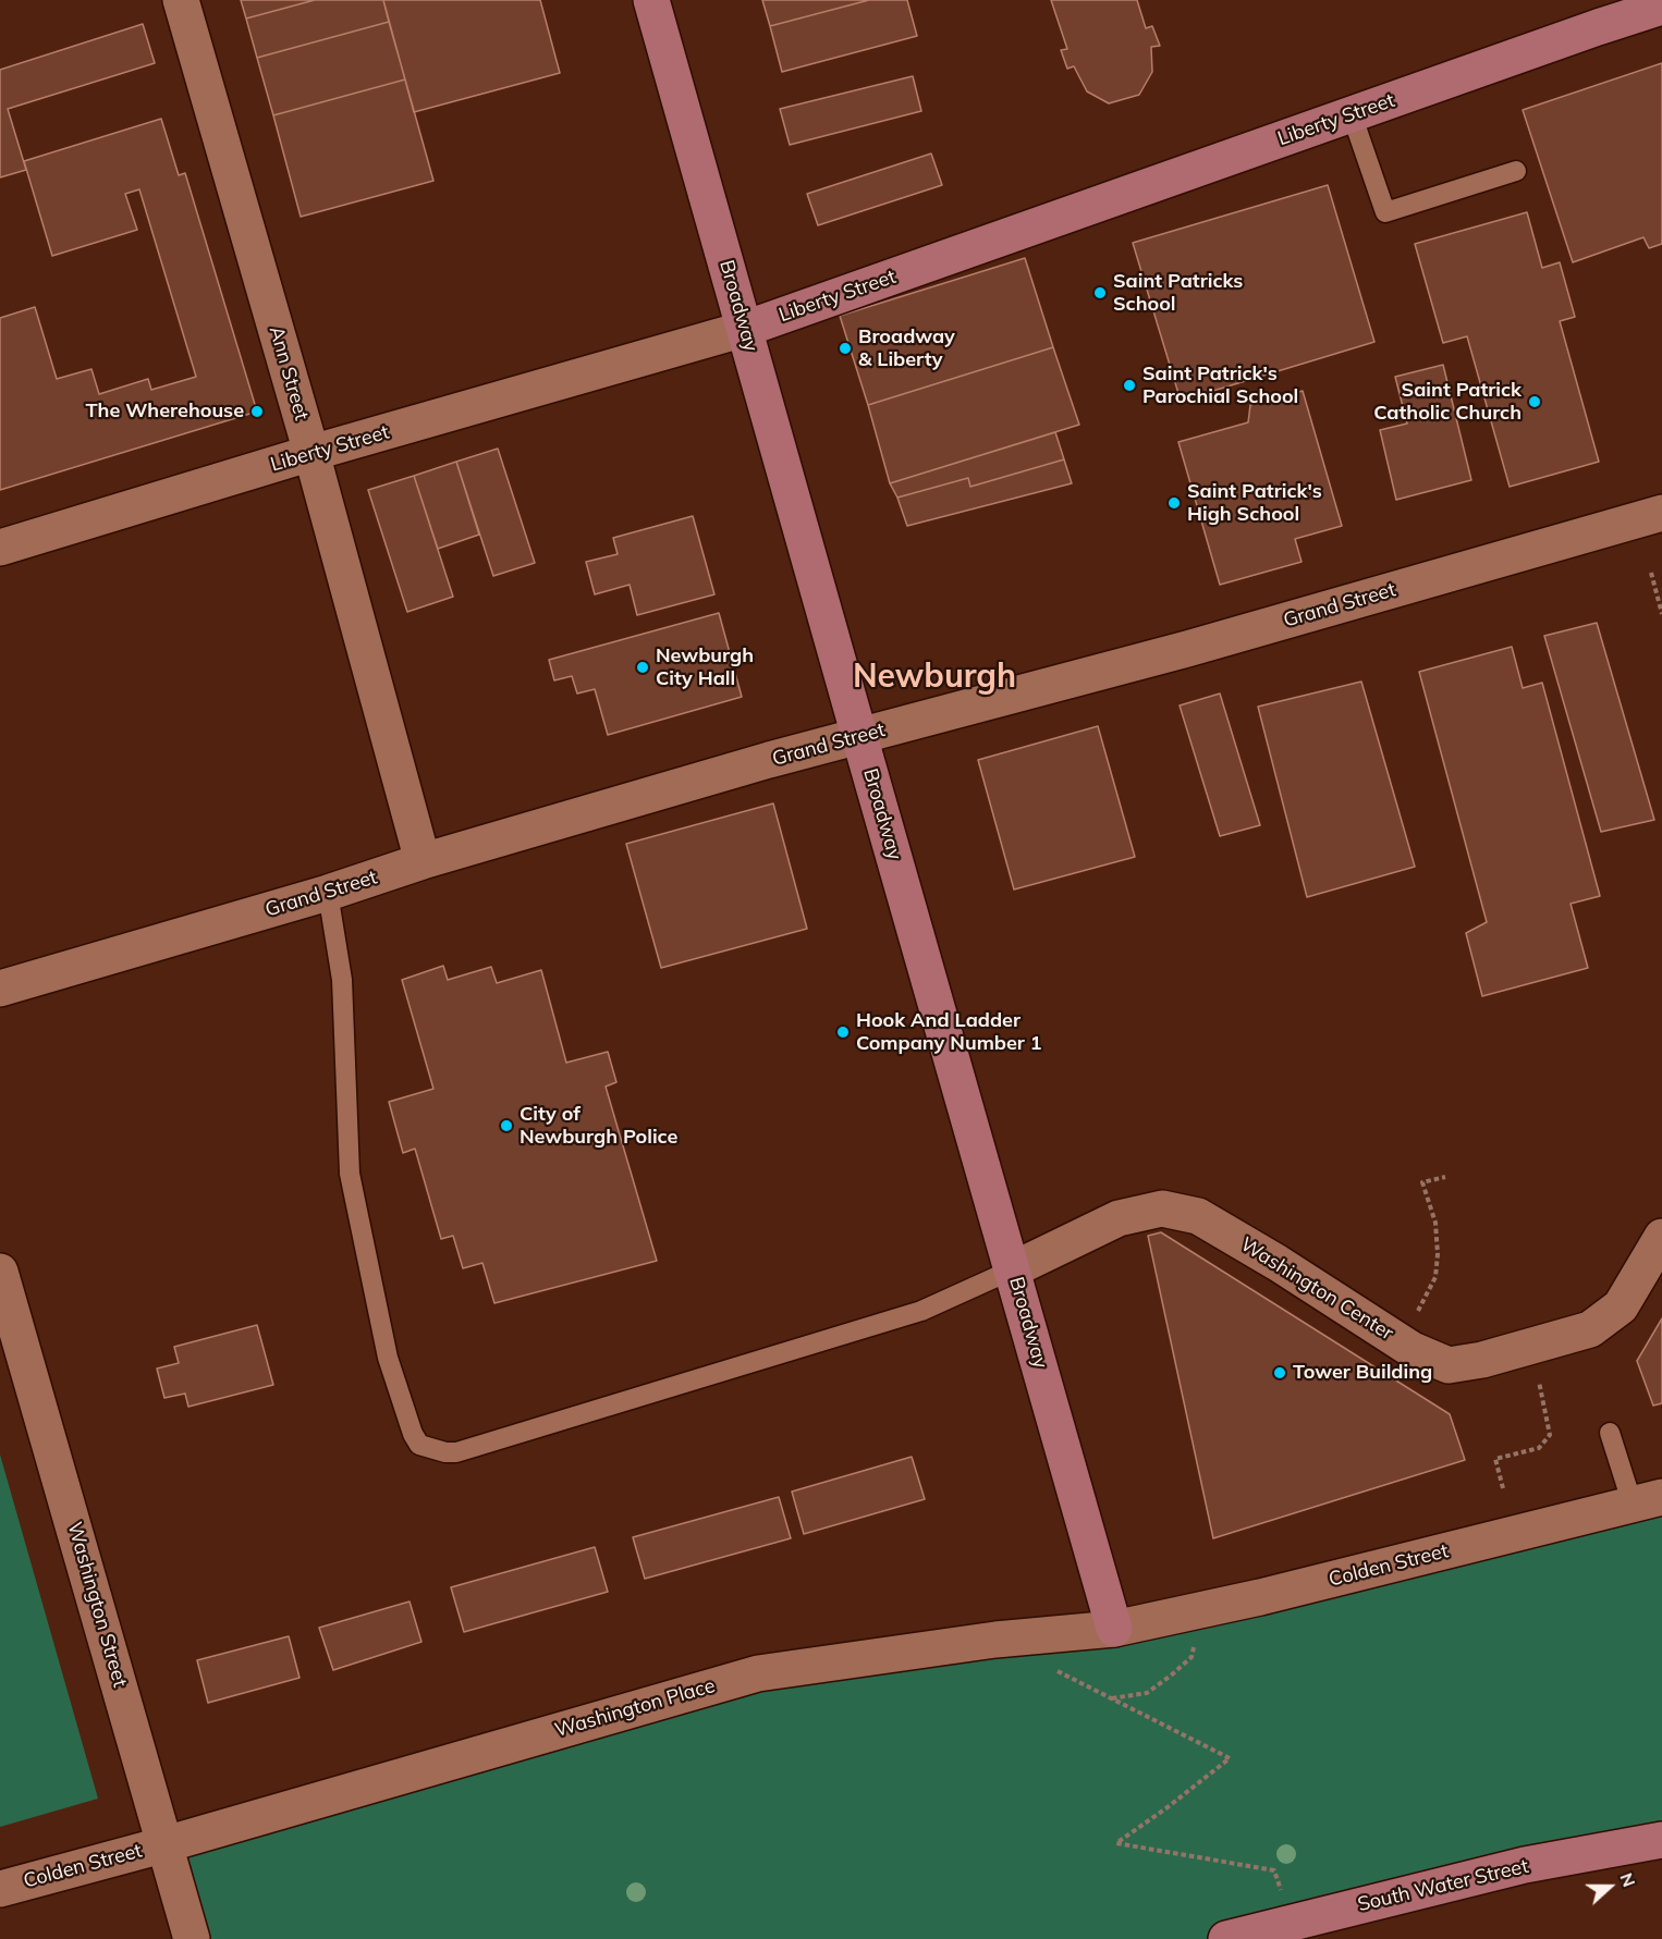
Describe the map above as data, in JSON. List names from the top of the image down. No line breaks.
{"streets":{"street":["Liberty Street","Broadway","Ann Street","Grand Street","Washington Center","Сolden Street","Washington Street","Washington Place","Colden Street","South Water Street"]},"crossings":[["Liberty Street","Broadway"],["Liberty Street","Ann Street"],["Broadway","Grand Street"],["Broadway","Washington Center"],["Broadway","Сolden Street"],["Broadway","Washington Place"],["Ann Street","Grand Street"],["Сolden Street","Washington Place"],["Washington Street","Washington Place"],["Washington Street","Colden Street"],["Washington Place","Colden Street"]],"districts":["Newburgh"],"places":["Saint Patricks School","Broadway & Liberty","Saint Patrick's Parochial School","Saint Patrick Catholic Church","The Wherehouse","Saint Patrick's High School","Newburgh City Hall","Hook And Ladder Company Number 1","City of Newburgh Police","Tower Building"],"north":"right"}
